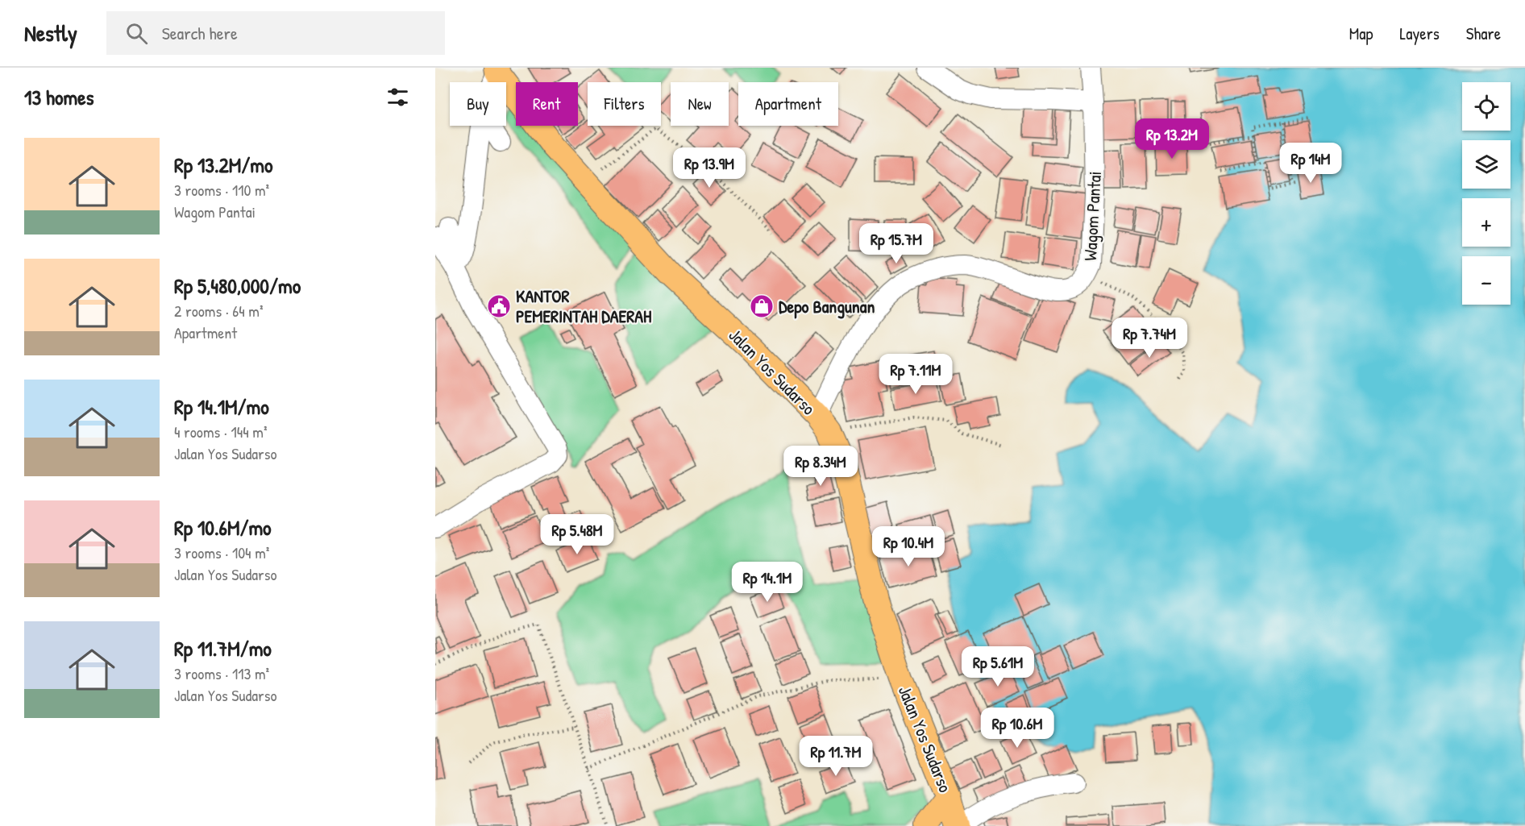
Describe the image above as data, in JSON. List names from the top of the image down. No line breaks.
{"streets":{"main road":["Jalan Yos Sudarso"],"street":["Wagom Pantai"]},"crossings":[["Wagom Pantai","Jalan Yos Sudarso"]],"places":{"public building":["KANTOR PEMERINTAH DAERAH"],"shop":["Depo Bangunan"]},"page":{"header":"Nestly","search":"Search here","nav":["Map","Layers","Share"],"heading":"13 homes","map_buttons":["+","−"],"chip":["Buy","Rent","Filters","New","Apartment"],"price":["Rp 13.2M","Rp 14M","Rp 13.9M","Rp 15.7M","Rp 7.74M","Rp 7.11M","Rp 8.34M","Rp 5.48M","Rp 10.4M","Rp 14.1M","Rp 5.61M","Rp 10.6M","Rp 11.7M"],"list":[{"name":"Rp 13.2M/mo","note":"3 rooms · 110 m² · Wagom Pantai"},{"name":"Rp 5,480,000/mo","note":"2 rooms · 64 m² · Apartment"},{"name":"Rp 14.1M/mo","note":"4 rooms · 144 m² · Jalan Yos Sudarso"},{"name":"Rp 10.6M/mo","note":"3 rooms · 104 m² · Jalan Yos Sudarso"},{"name":"Rp 11.7M/mo","note":"3 rooms · 113 m² · Jalan Yos Sudarso"}]}}
